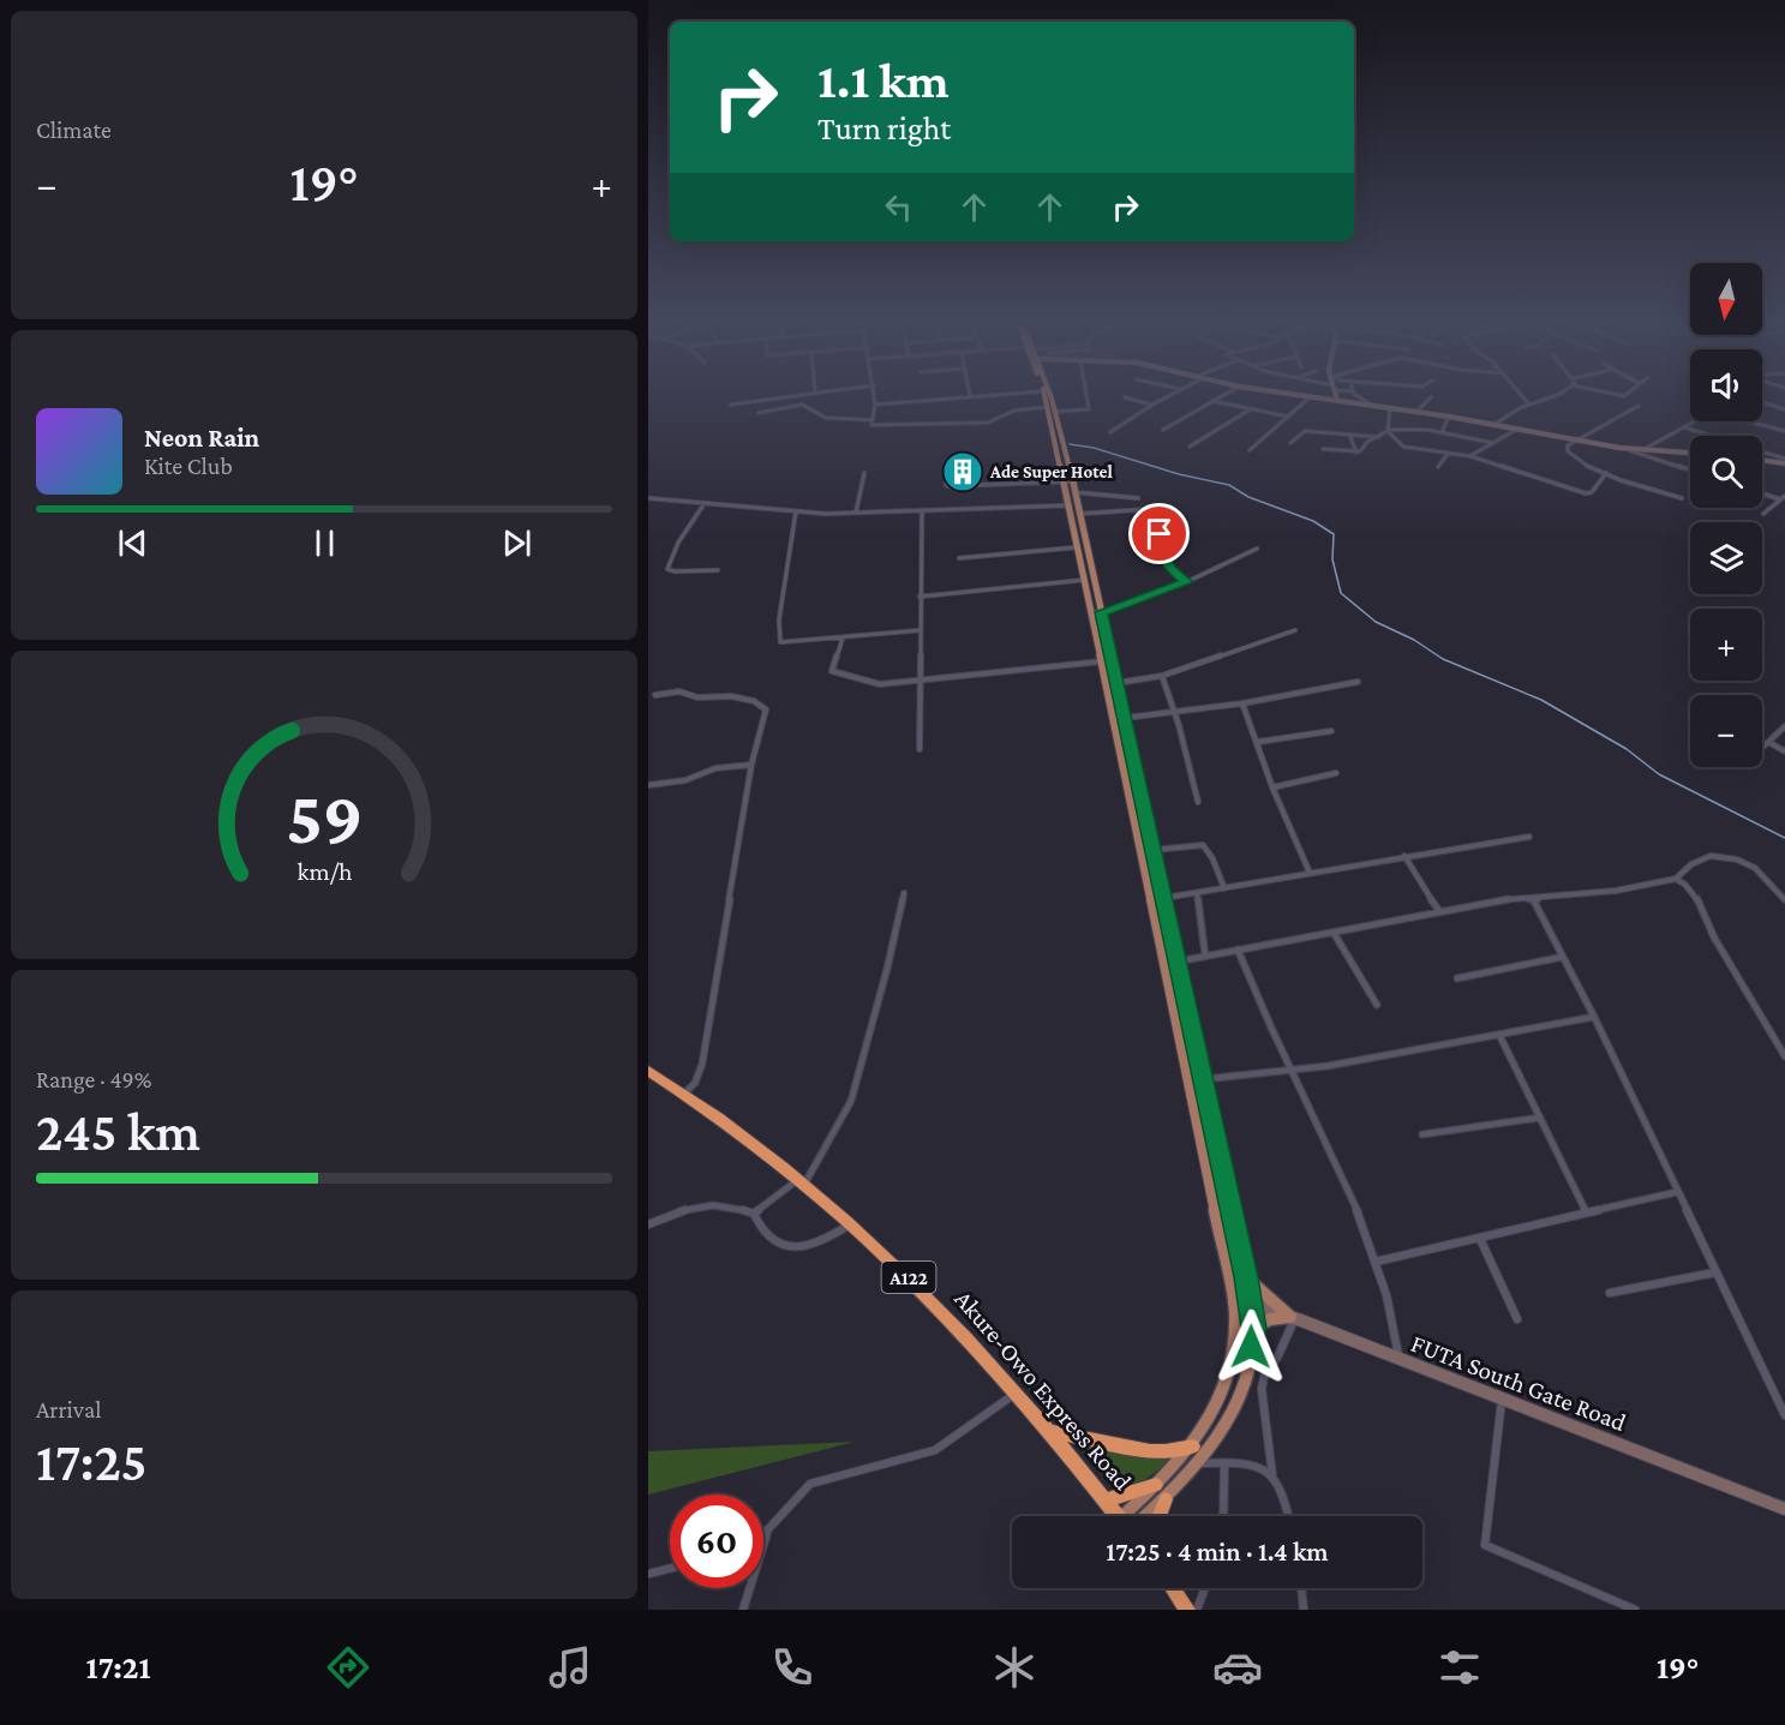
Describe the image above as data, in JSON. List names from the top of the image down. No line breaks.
{"streets":{"highway":["A122","Akure-Owo Express Road"],"street":["FUTA South Gate Road"]},"places":{"building":["Ade Super Hotel"]},"north":"bottom","page":{"tile":["Climate",["Range · 49%","245 km"],["Arrival","17:25"]],"turn":["1.1 km","Turn right"],"heat":["−","19°","+"],"map_buttons":["+","−"],"song":["Neon Rain","Kite Club"],"limit":"60","trip":"17:25 · 4 min · 1.4 km","tabs":["17:21","19°"],"gauge":["59","km/h"]}}
